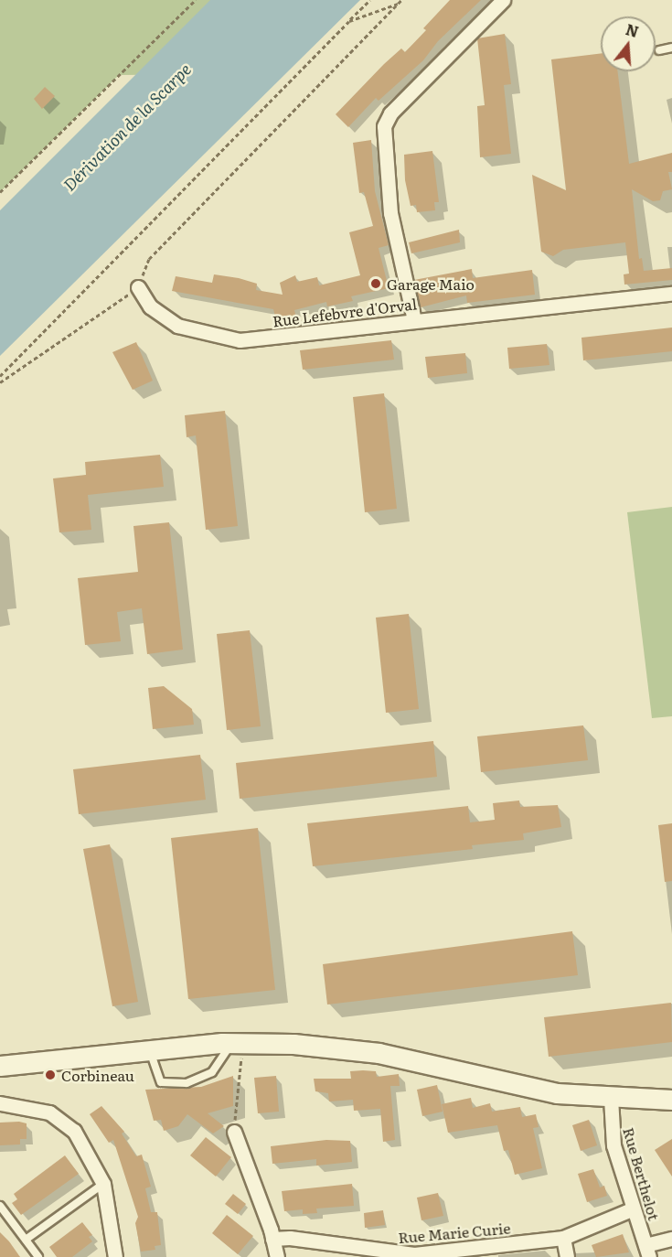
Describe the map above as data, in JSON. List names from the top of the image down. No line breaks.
{"streets":{"street":["Rue Lefebvre d'Orval","Rue Berthelot","Rue Marie Curie"]},"crossings":[["Rue Berthelot","Rue Marie Curie"]],"water":["Dérivation de la Scarpe"],"places":["Garage Maio","Corbineau"],"north":"top"}
